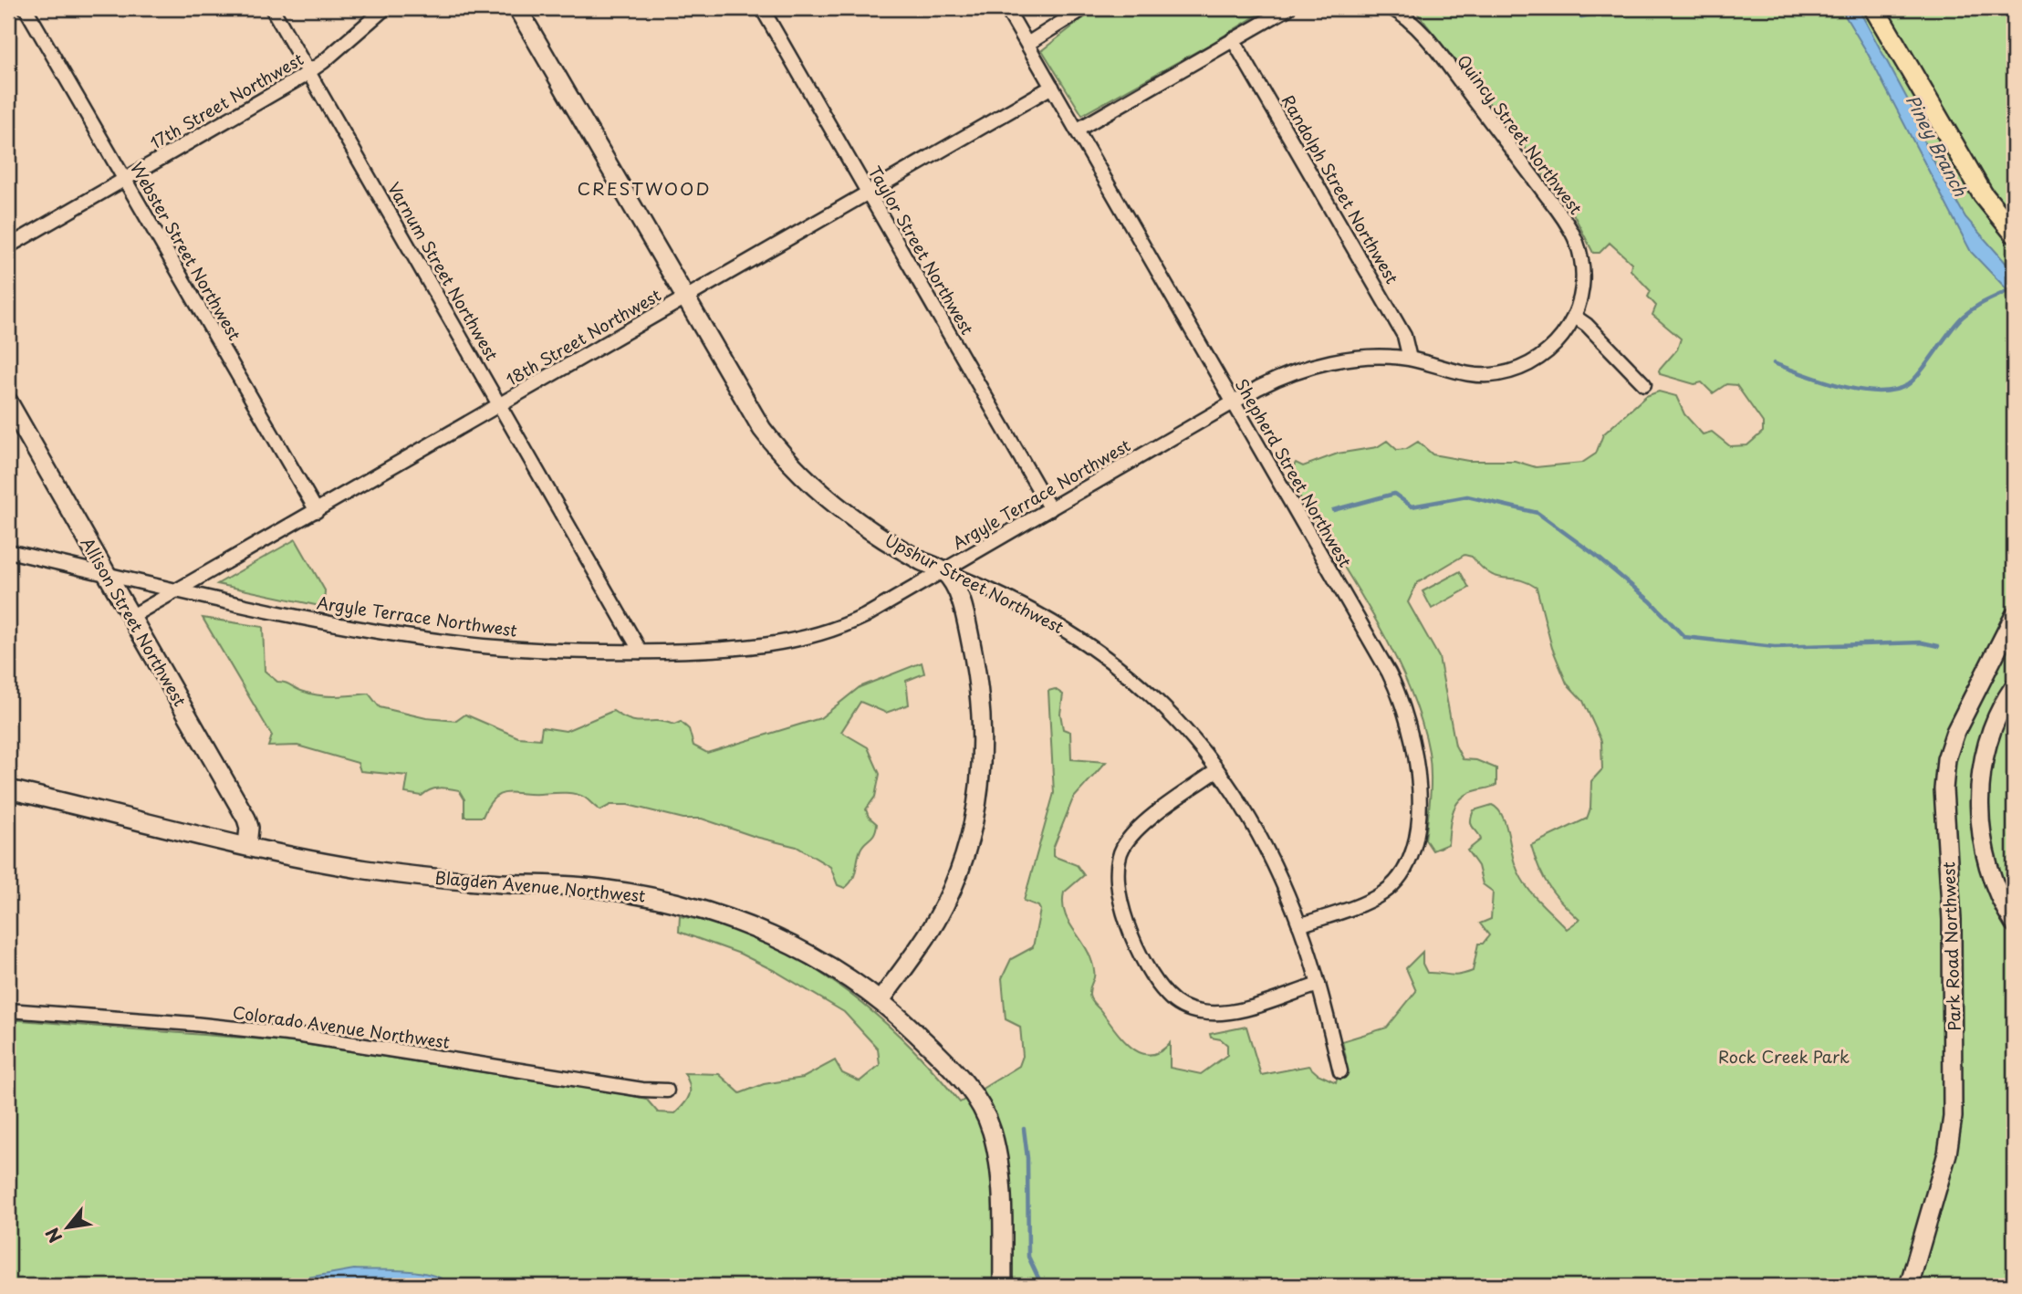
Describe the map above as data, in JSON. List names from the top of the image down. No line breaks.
{"streets":{"street":["17th Street Northwest","Quincy Street Northwest","Randolph Street Northwest","Taylor Street Northwest","Webster Street Northwest","Varnum Street Northwest","18th Street Northwest","Shepherd Street Northwest","Argyle Terrace Northwest","Upshur Street Northwest","Allison Street Northwest","Blagden Avenue Northwest","Park Road Northwest","Colorado Avenue Northwest"]},"crossings":[["17th Street Northwest","Webster Street Northwest"],["17th Street Northwest","Varnum Street Northwest"],["Quincy Street Northwest","Argyle Terrace Northwest"],["Randolph Street Northwest","Argyle Terrace Northwest"],["Taylor Street Northwest","18th Street Northwest"],["Taylor Street Northwest","Argyle Terrace Northwest"],["Webster Street Northwest","18th Street Northwest"],["Varnum Street Northwest","18th Street Northwest"],["Varnum Street Northwest","Argyle Terrace Northwest"],["18th Street Northwest","Shepherd Street Northwest"],["18th Street Northwest","Argyle Terrace Northwest"],["18th Street Northwest","Upshur Street Northwest"],["18th Street Northwest","Allison Street Northwest"],["Shepherd Street Northwest","Argyle Terrace Northwest"],["Shepherd Street Northwest","Upshur Street Northwest"],["Argyle Terrace Northwest","Upshur Street Northwest"],["Argyle Terrace Northwest","Allison Street Northwest"],["Allison Street Northwest","Blagden Avenue Northwest"]],"districts":["CRESTWOOD"],"water":["Piney Branch"],"parks":["Rock Creek Park"],"north":"bottom left"}
